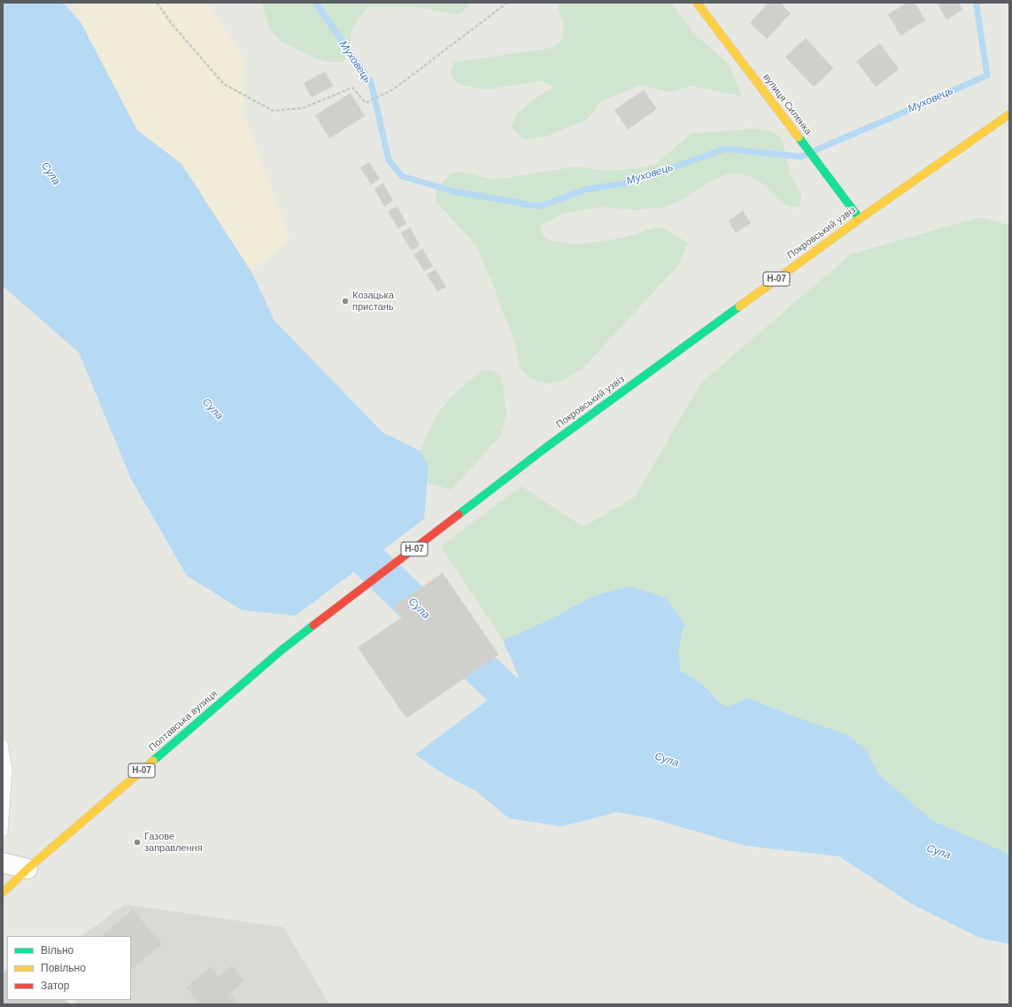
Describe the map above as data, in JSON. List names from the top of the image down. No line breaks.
{"streets":{"main road":["вулиця Силенка","Покровський узвіз","Н-07","Полтавська вулиця"]},"crossings":[["вулиця Силенка","Покровський узвіз"],["Покровський узвіз","Полтавська вулиця"]],"water":["Муховець","Сула"],"places":["Козацька пристань","Газове заправлення"],"legend":["Вільно","Повільно","Затор"]}
